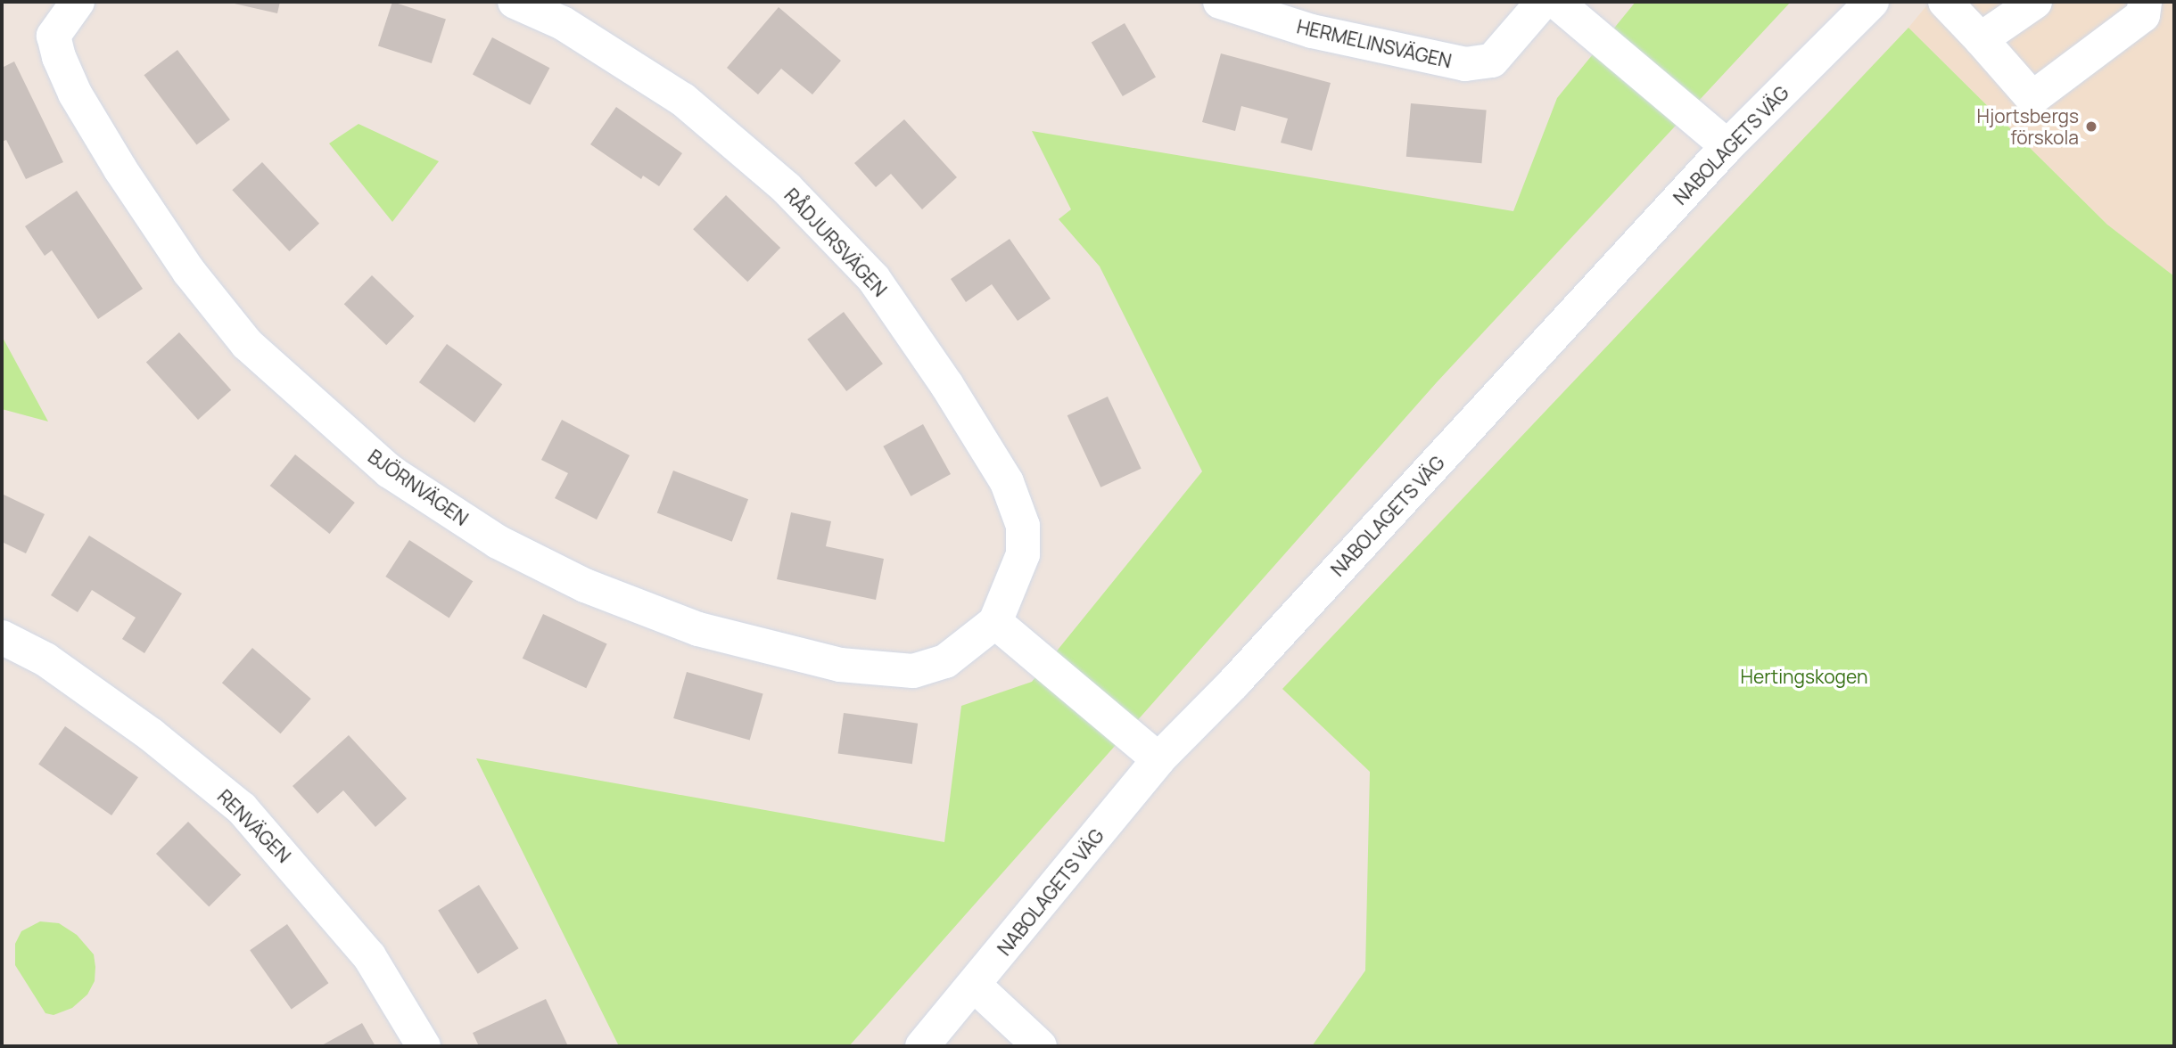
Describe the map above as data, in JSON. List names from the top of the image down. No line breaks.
{"streets":{"street":["HERMELINSVÄGEN","NABOLAGETS VÄG","RÅDJURSVÄGEN","BJÖRNVÄGEN","RENVÄGEN"]},"crossings":[["RÅDJURSVÄGEN","BJÖRNVÄGEN"]],"parks":["Hertingskogen"],"places":["Hjortsbergs förskola"]}
